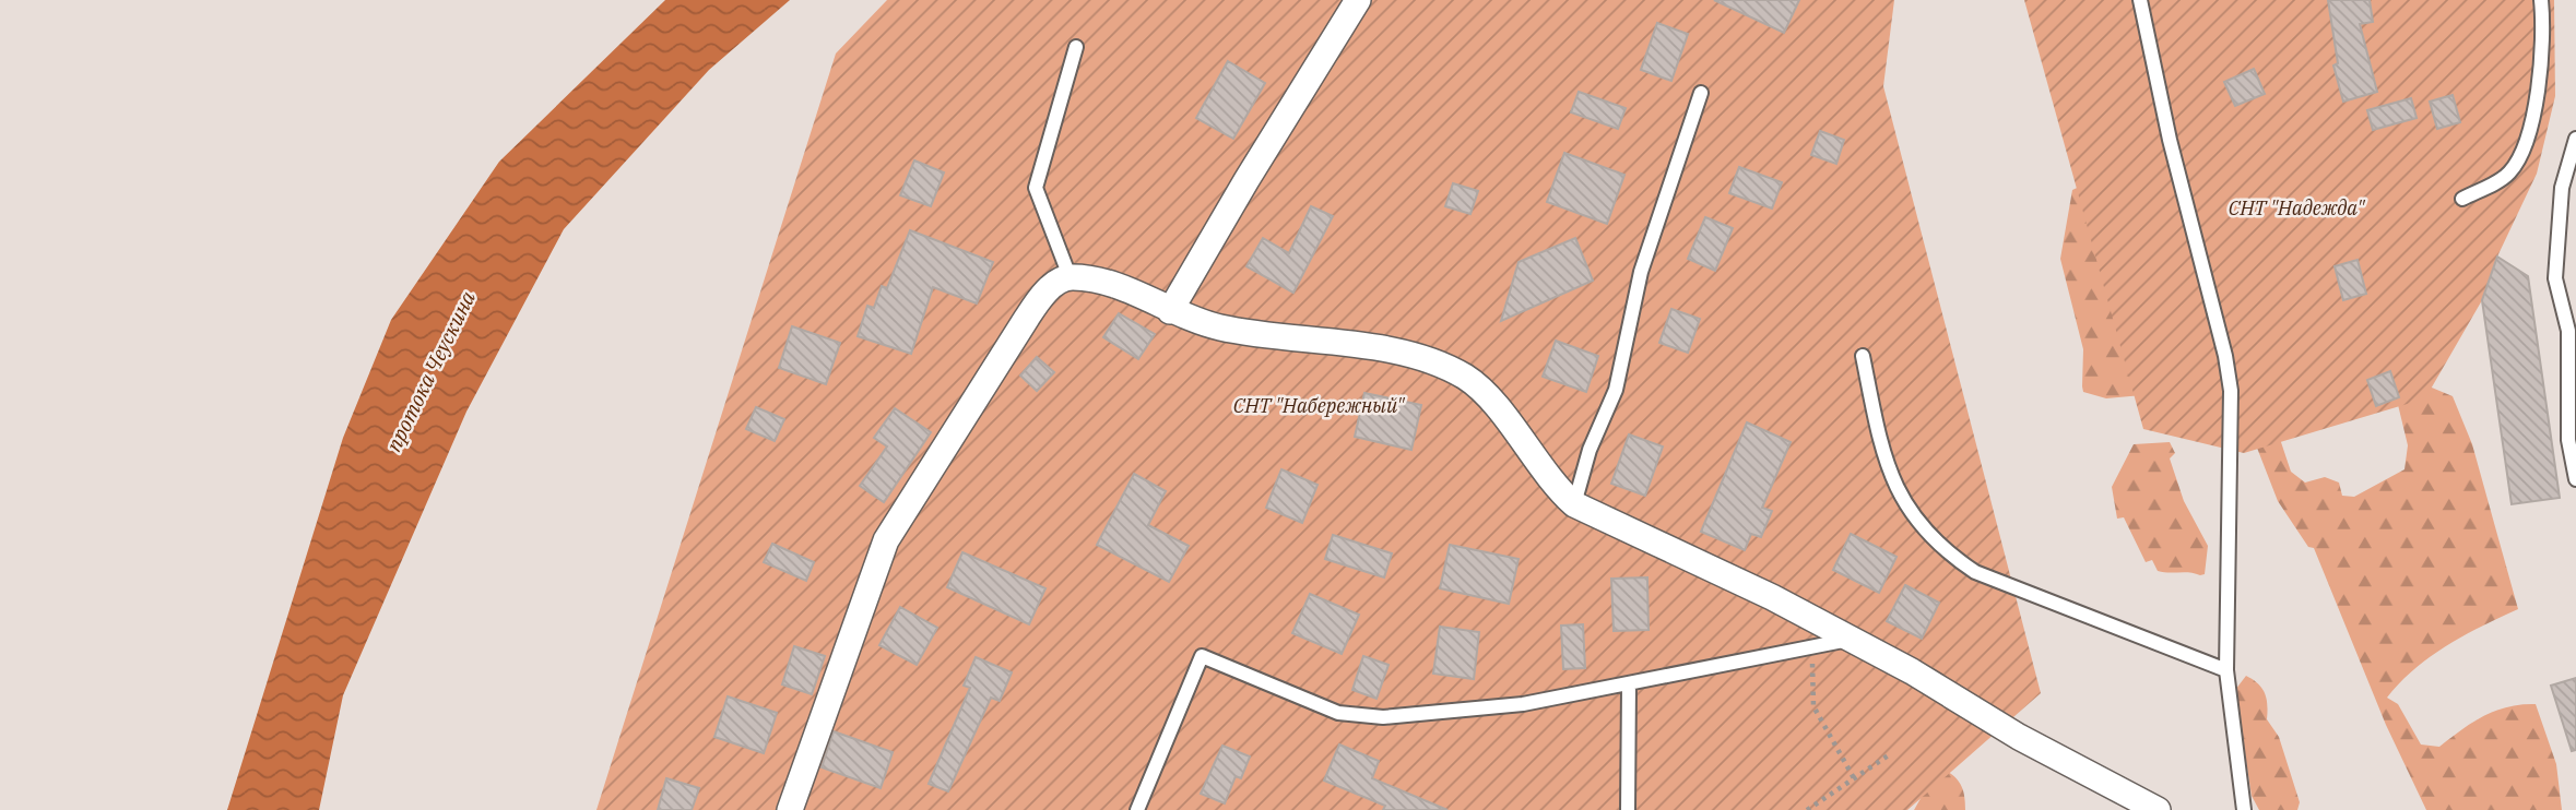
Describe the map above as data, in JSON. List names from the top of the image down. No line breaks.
{"water":["протока Чеускина"],"parks":["СНТ \"Надежда\"","СНТ \"Набережный\""]}
